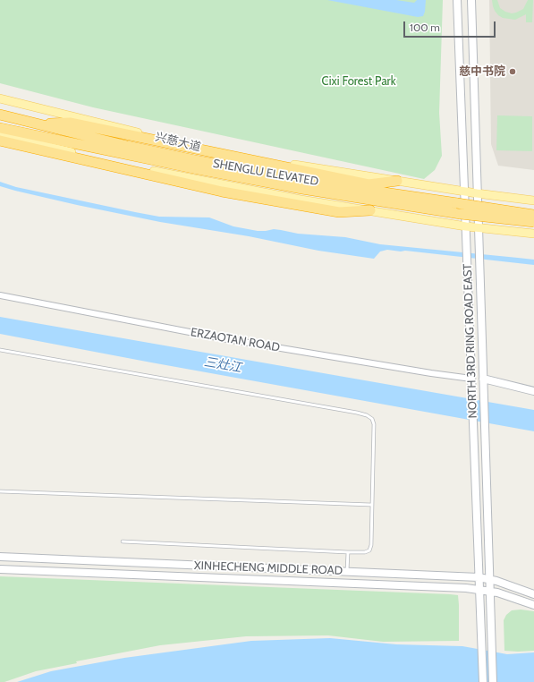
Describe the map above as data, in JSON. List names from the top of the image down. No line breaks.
{"streets":{"highway":["SHENGLU ELEVATED"],"main road":["兴慈大道","NORTH 3RD RING ROAD EAST","XINHECHENG MIDDLE ROAD"],"street":["ERZAOTAN ROAD"]},"crossings":[["兴慈大道","NORTH 3RD RING ROAD EAST"],["ERZAOTAN ROAD","NORTH 3RD RING ROAD EAST"],["NORTH 3RD RING ROAD EAST","XINHECHENG MIDDLE ROAD"]],"water":["三灶江"],"parks":["Cixi Forest Park"],"places":["慈中书院"],"scale_bar":"100 m"}
